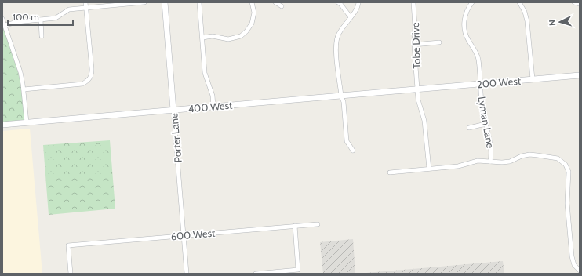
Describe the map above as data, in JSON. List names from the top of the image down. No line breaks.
{"streets":{"main road":["200 West","400 West","Porter Lane"],"street":["Tobe Drive","Lyman Lane","600 West"]},"crossings":[["Tobe Drive","200 West"],["Tobe Drive","400 West"],["200 West","400 West"],["200 West","Lyman Lane"],["400 West","Porter Lane"],["Porter Lane","600 West"]],"scale_bar":"100 m","north":"left"}
